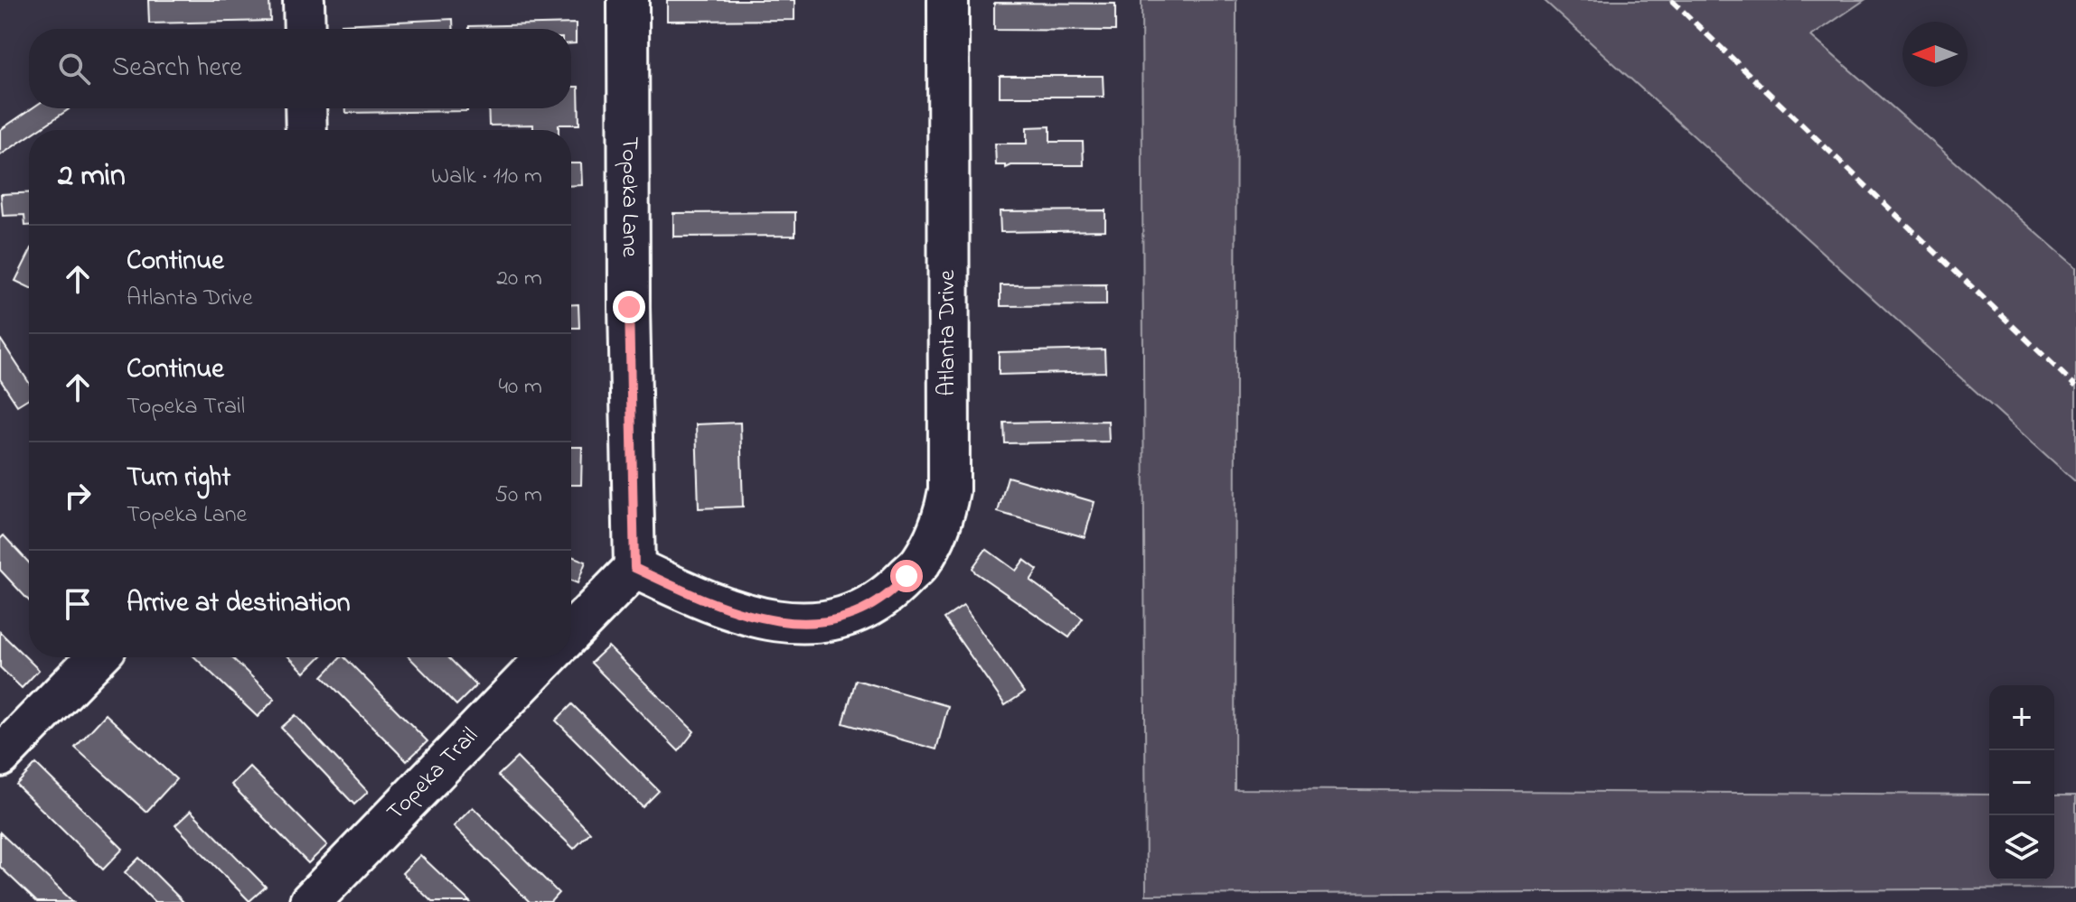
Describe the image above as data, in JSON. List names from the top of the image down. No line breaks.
{"streets":{"street":["Topeka Lane","Atlanta Drive","Topeka Trail"]},"crossings":[["Topeka Lane","Atlanta Drive"]],"north":"left","page":{"search":"Search here","heading":["2 min","Walk · 110 m"],"list":[["Continue","Atlanta Drive","20 m"],["Continue","Topeka Trail","40 m"],["Turn right","Topeka Lane","50 m"],"Arrive at destination"],"map_buttons":["+","−"]}}
